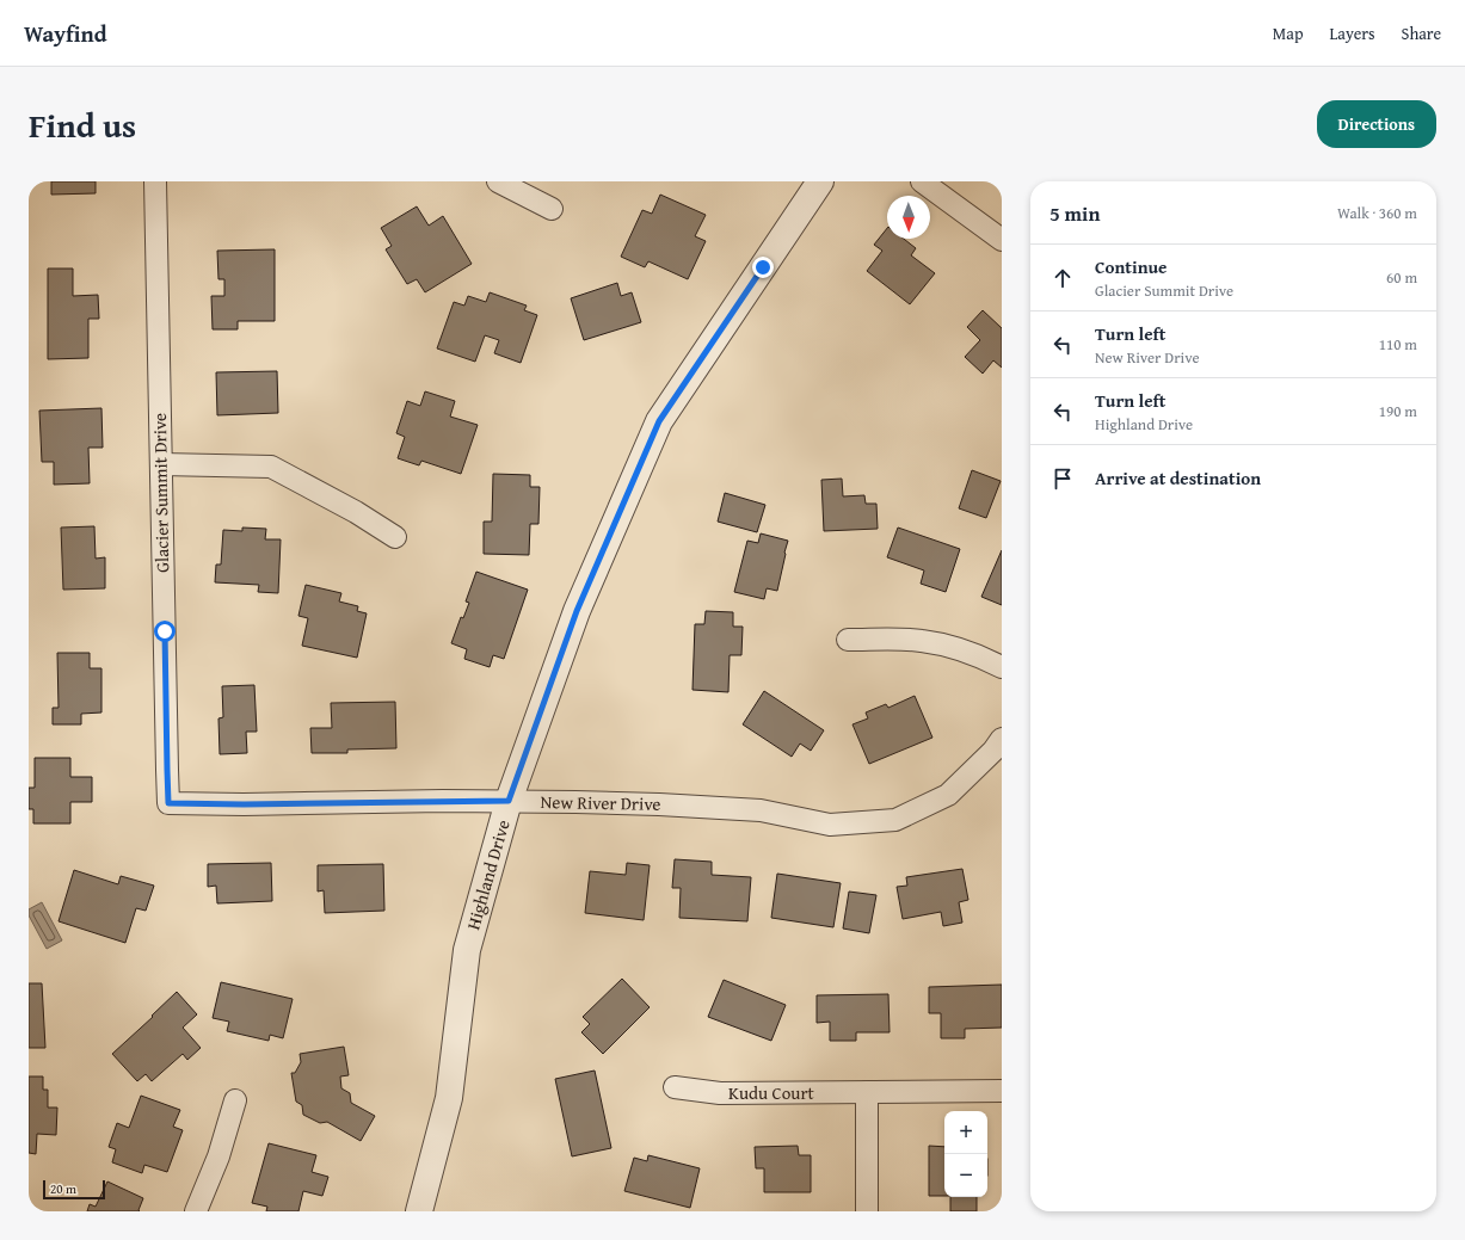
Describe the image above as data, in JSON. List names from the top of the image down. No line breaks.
{"streets":{"street":["Glacier Summit Drive","New River Drive","Highland Drive","Kudu Court"]},"crossings":[["Glacier Summit Drive","New River Drive"],["New River Drive","Highland Drive"]],"scale_bar":"20 m","north":"bottom","page":{"header":"Wayfind","nav":["Map","Layers","Share"],"title":"Find us","buttons":"Directions","heading":["5 min","Walk · 360 m"],"list":[["Continue","Glacier Summit Drive","60 m"],["Turn left","New River Drive","110 m"],["Turn left","Highland Drive","190 m"],"Arrive at destination"],"map_buttons":["+","−"],"scale":"20 m"}}
